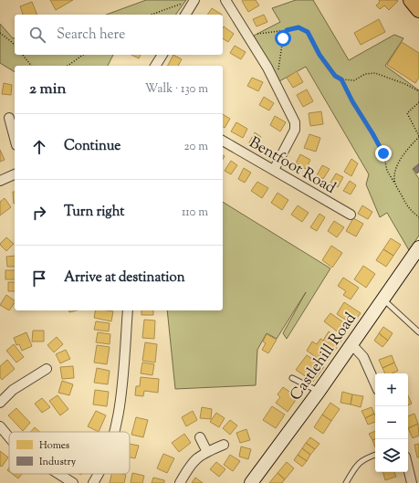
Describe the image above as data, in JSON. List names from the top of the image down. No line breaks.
{"streets":{"main road":["Castlehill Road"],"street":["Bentfoot Road"]},"legend":["Homes","Industry"],"page":{"search":"Search here","heading":["2 min","Walk · 130 m"],"list":[["Continue","20 m"],["Turn right","110 m"],"Arrive at destination"],"map_buttons":["+","−"]}}
